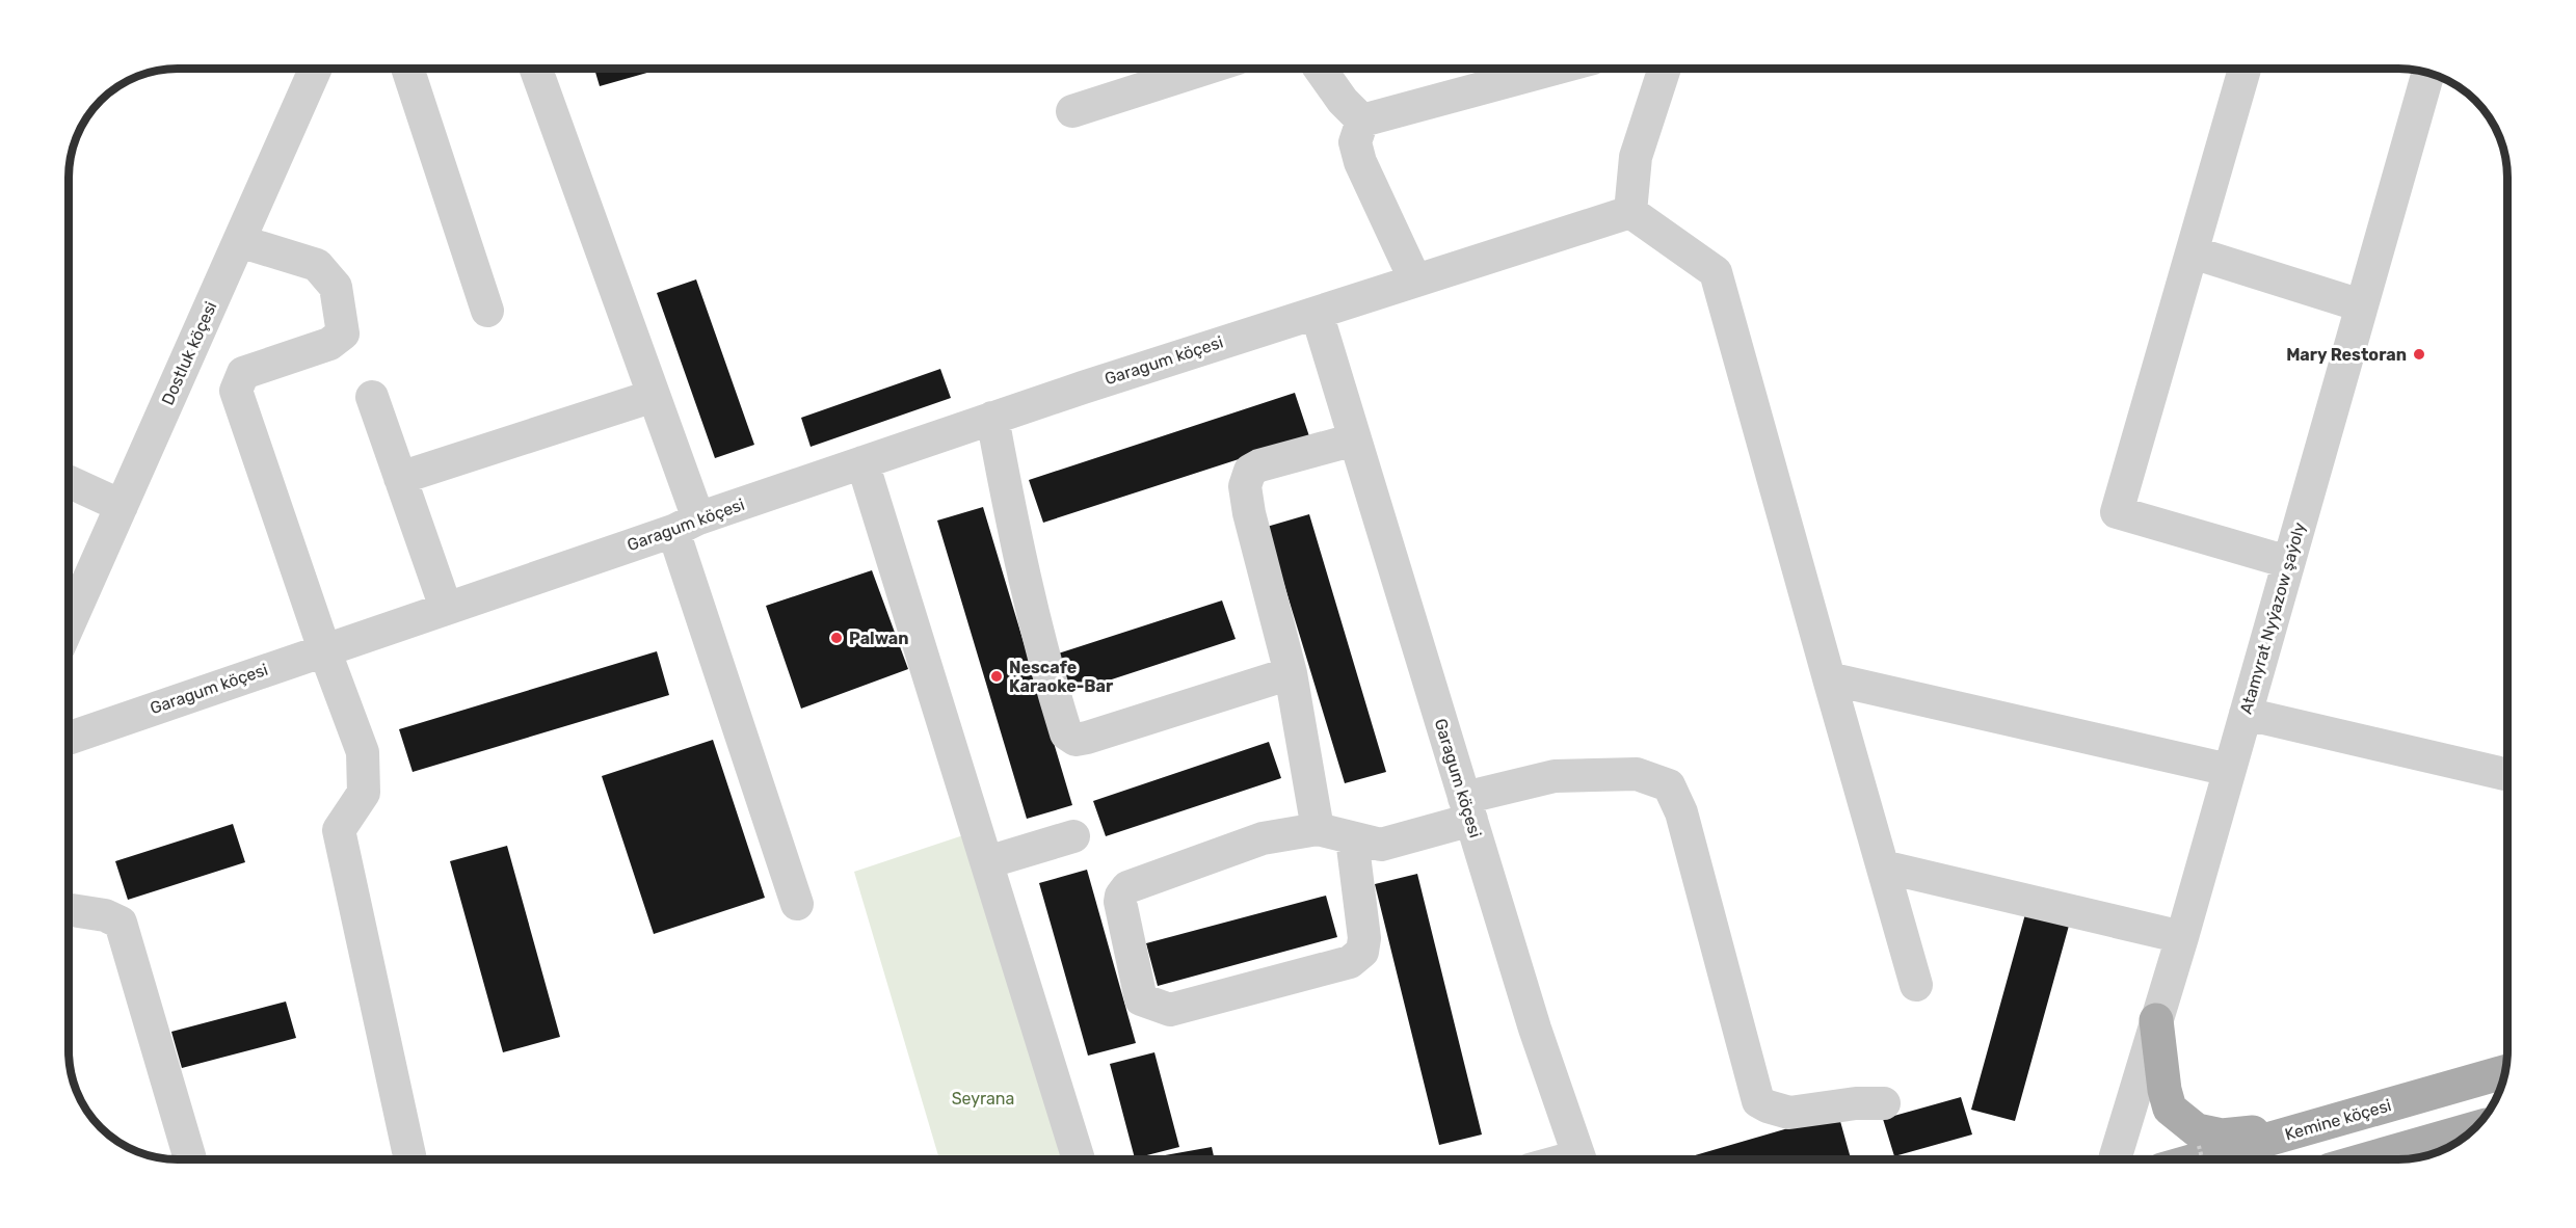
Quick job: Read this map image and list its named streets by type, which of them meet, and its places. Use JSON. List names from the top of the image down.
{
  "streets": {
    "main road": ["Kemine köçesi"],
    "street": ["Dostluk köçesi", "Garagum köçesi", "Atamyrat Nyýazow şaýoly"]
  },
  "parks": ["Seyrana"],
  "places": ["Mary Restoran", "Palwan", "Nescafe Karaoke-Bar"]
}
